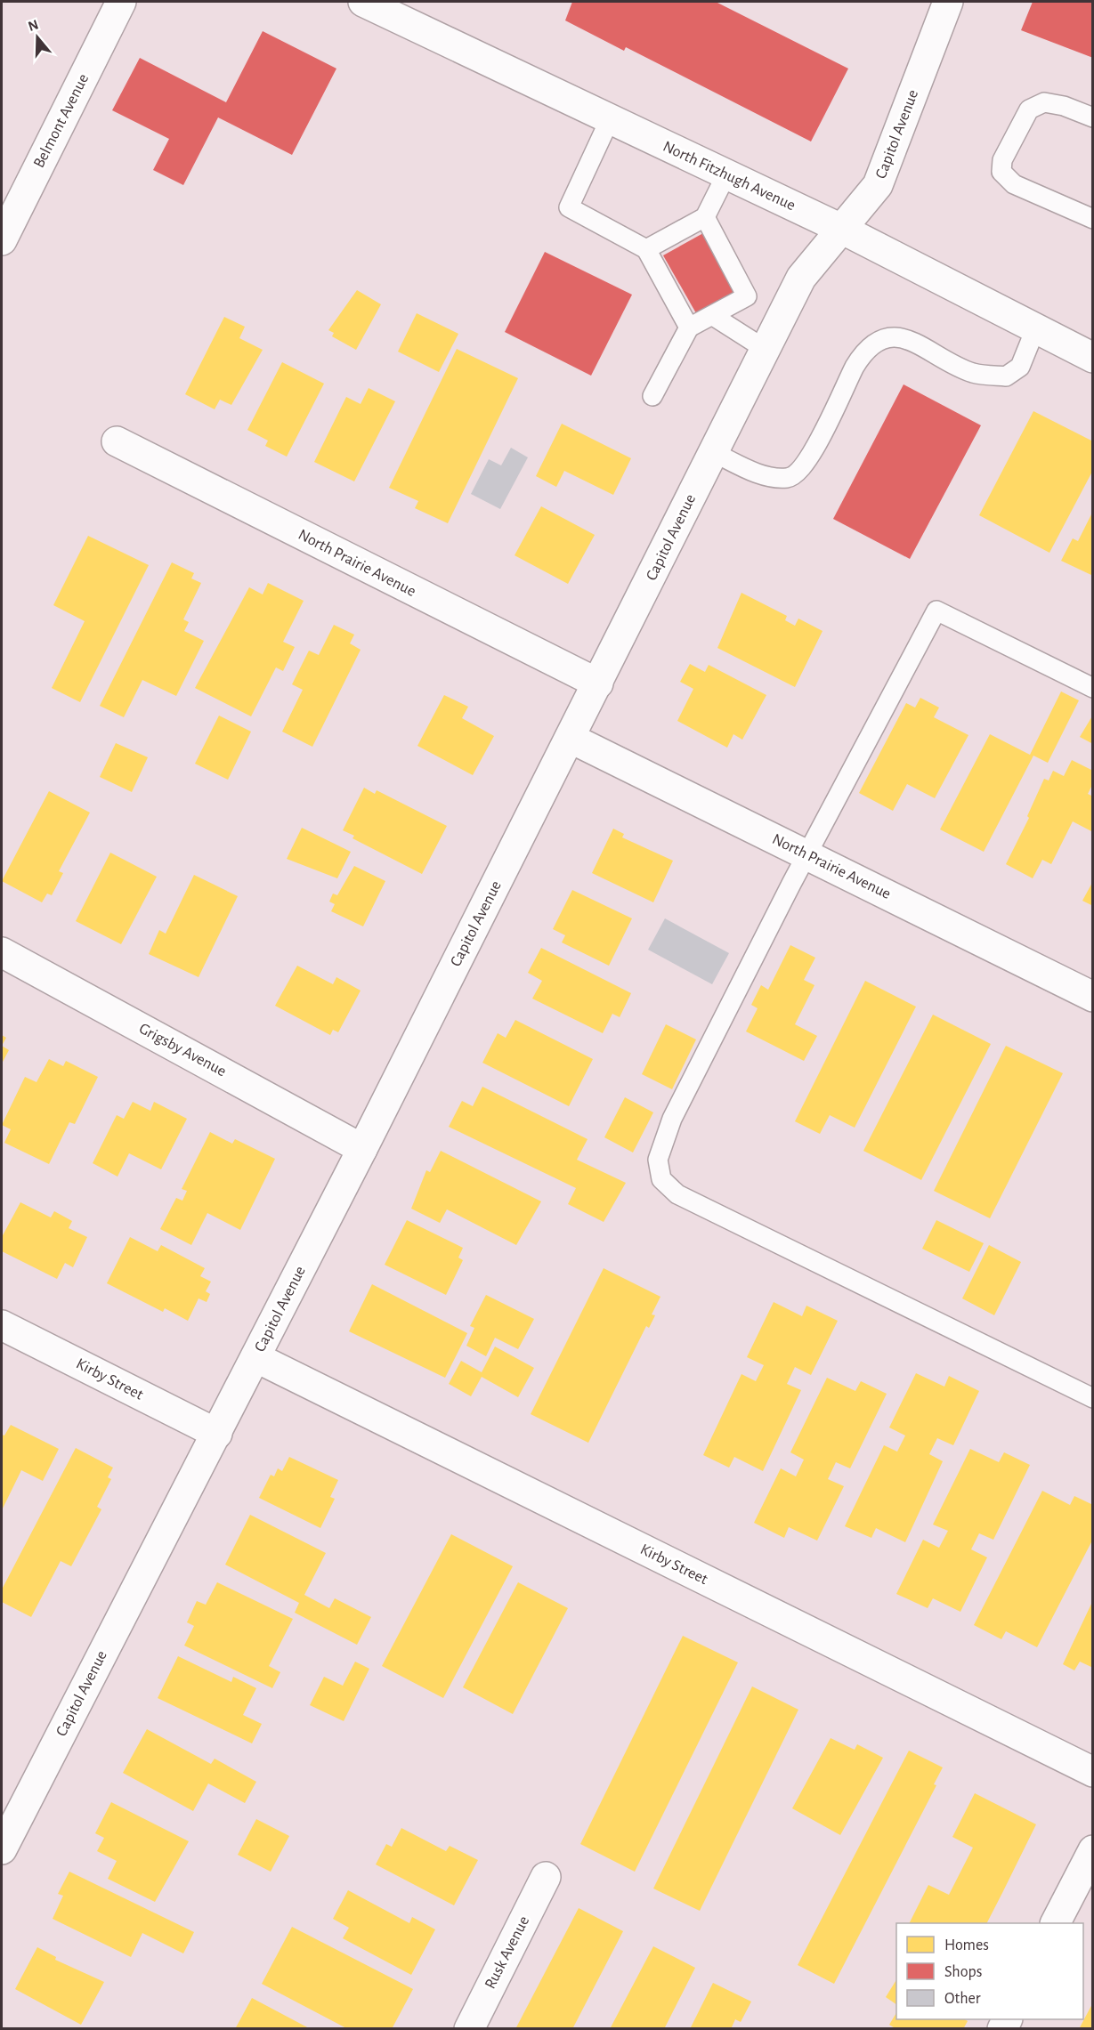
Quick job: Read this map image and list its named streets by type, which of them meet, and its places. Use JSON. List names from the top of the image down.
{
  "streets": {
    "street": [
      "Belmont Avenue",
      "Capitol Avenue",
      "North Fitzhugh Avenue",
      "North Prairie Avenue",
      "Grigsby Avenue",
      "Kirby Street",
      "Rusk Avenue"
    ]
  },
  "crossings": [
    ["Capitol Avenue", "North Fitzhugh Avenue"],
    ["Capitol Avenue", "North Prairie Avenue"],
    ["Capitol Avenue", "Grigsby Avenue"],
    ["Capitol Avenue", "Kirby Street"]
  ],
  "legend": ["Homes", "Shops", "Other"],
  "north": "top"
}
